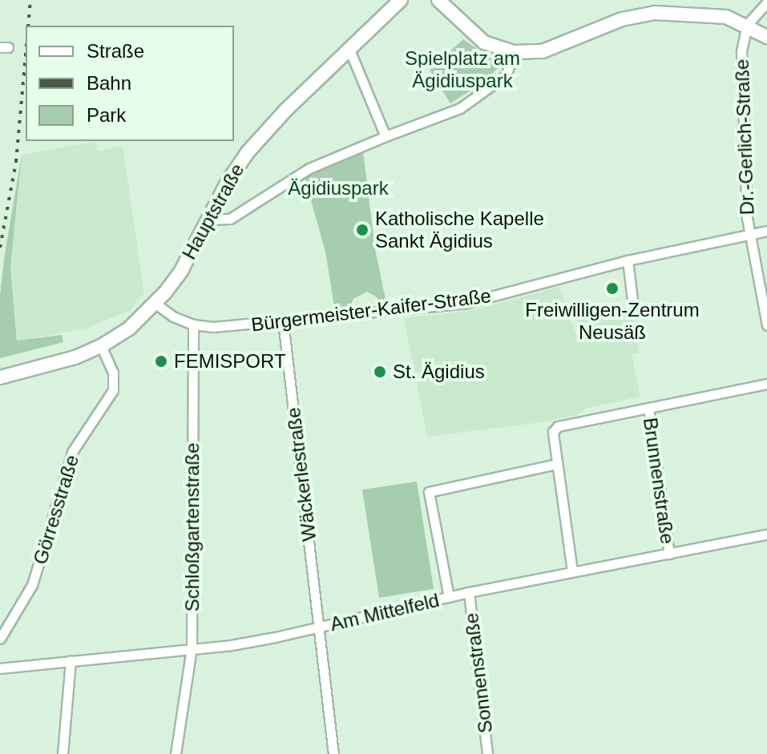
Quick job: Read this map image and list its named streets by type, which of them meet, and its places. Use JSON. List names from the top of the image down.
{
  "streets": {
    "street": [
      "Dr.-Gerlich-Straße",
      "Hauptstraße",
      "Bürgermeister-Kaifer-Straße",
      "Wäckerlestraße",
      "Brunnenstraße",
      "Görresstraße",
      "Schloßgartenstraße",
      "Am Mittelfeld",
      "Sonnenstraße"
    ]
  },
  "crossings": [
    ["Dr.-Gerlich-Straße", "Bürgermeister-Kaifer-Straße"],
    ["Hauptstraße", "Bürgermeister-Kaifer-Straße"],
    ["Hauptstraße", "Görresstraße"],
    ["Bürgermeister-Kaifer-Straße", "Wäckerlestraße"],
    ["Bürgermeister-Kaifer-Straße", "Schloßgartenstraße"],
    ["Wäckerlestraße", "Am Mittelfeld"],
    ["Brunnenstraße", "Am Mittelfeld"],
    ["Schloßgartenstraße", "Am Mittelfeld"],
    ["Am Mittelfeld", "Sonnenstraße"]
  ],
  "parks": ["Spielplatz am Ägidiuspark", "Ägidiuspark"],
  "places": [
    "Katholische Kapelle Sankt Ägidius",
    "Freiwilligen-Zentrum Neusäß",
    "FEMISPORT",
    "St. Ägidius"
  ],
  "legend": ["Straße", "Bahn", "Park"]
}
